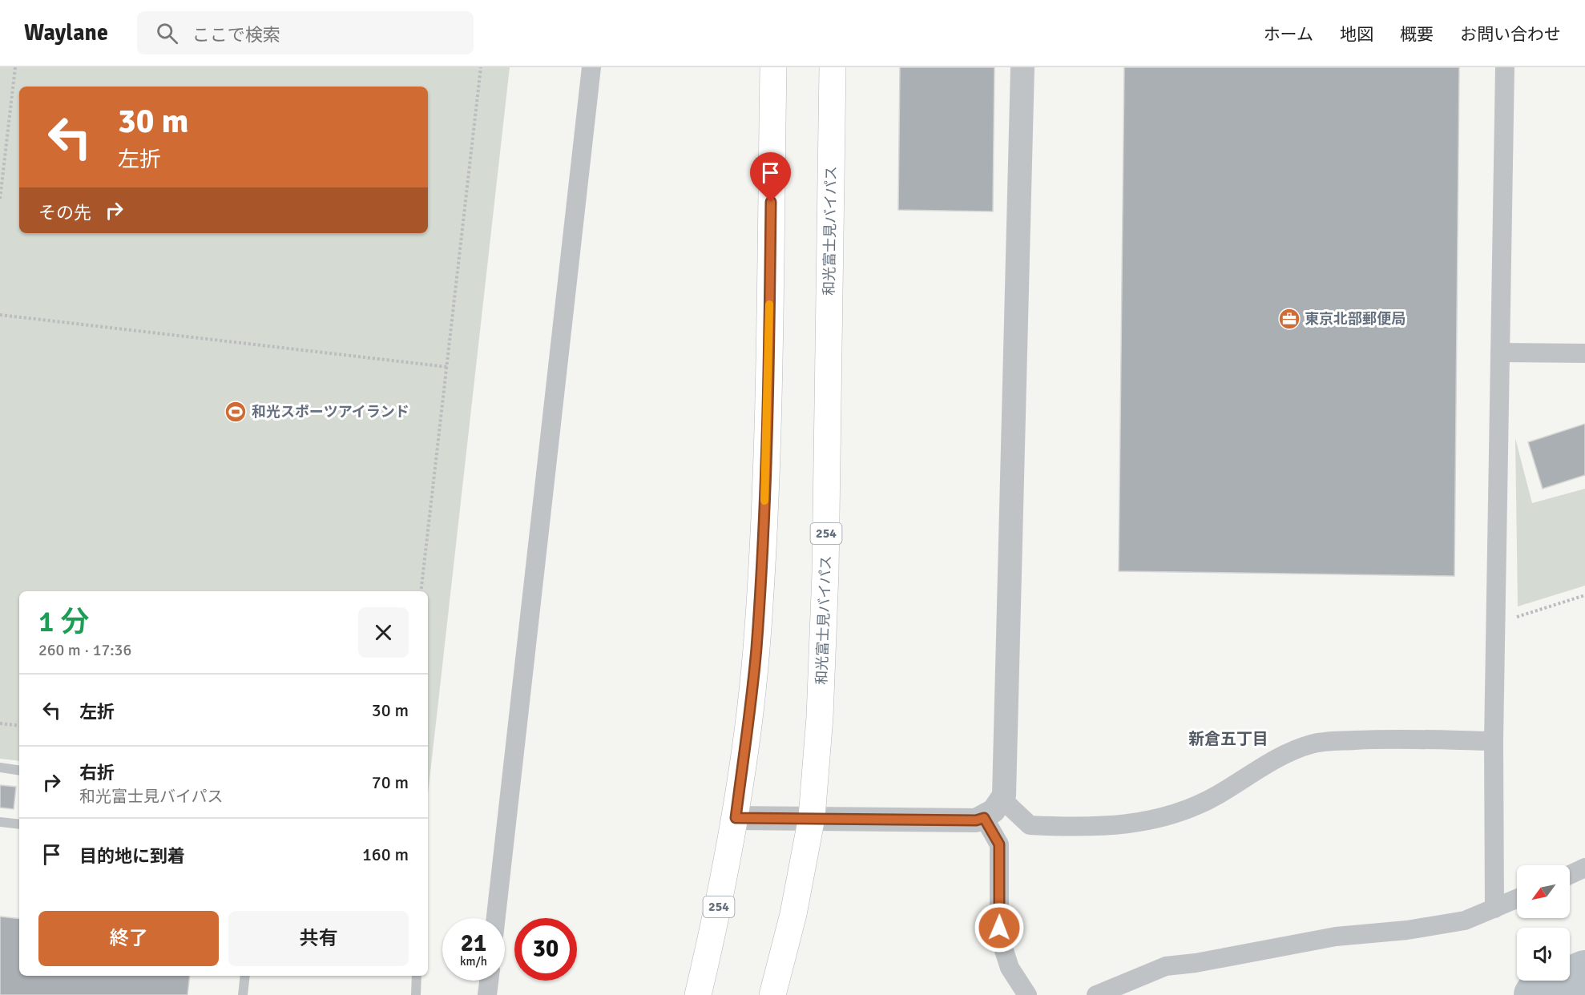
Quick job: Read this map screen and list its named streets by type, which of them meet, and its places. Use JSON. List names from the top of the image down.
{
  "streets": {
    "highway": ["和光富士見バイパス", "254"]
  },
  "districts": ["新倉五丁目"],
  "places": {
    "office": ["東京北部郵便局"],
    "sports": ["和光スポーツアイランド"]
  },
  "north": "bottom left",
  "page": {
    "header": "Waylane",
    "search": "ここで検索",
    "nav": [
      "ホーム",
      "地図",
      "概要",
      "お問い合わせ"
    ],
    "turn": ["30 m", "左折"],
    "then": "その先",
    "heading": ["1 分", "260 m · 17:36"],
    "list": [
      {
        "name": "左折",
        "value": "30 m"
      },
      {
        "name": "右折",
        "note": "和光富士見バイパス",
        "value": "70 m"
      },
      {
        "name": "目的地に到着",
        "value": "160 m"
      }
    ],
    "buttons": ["終了", "共有"],
    "speed": "21 km/h",
    "limit": "30"
  }
}
